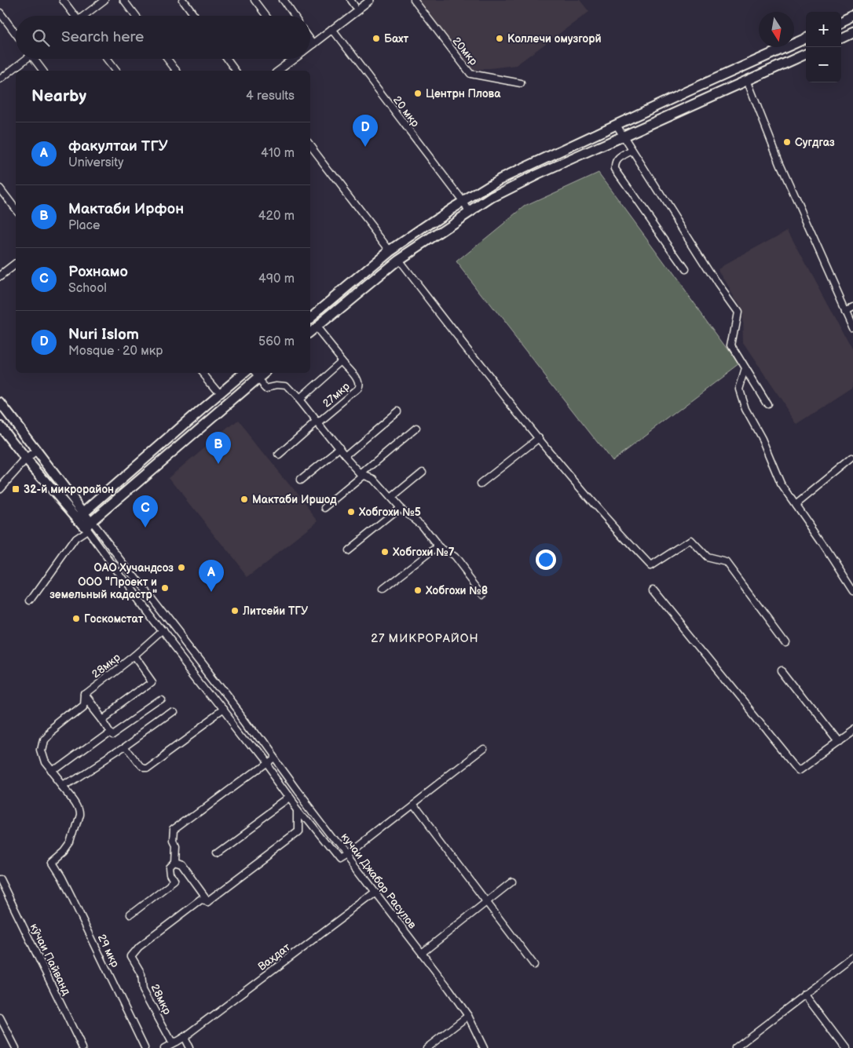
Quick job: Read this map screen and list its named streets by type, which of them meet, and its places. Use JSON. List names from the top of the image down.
{
  "streets": {
    "street": [
      "20мкр",
      "20 мкр",
      "27мкр",
      "28мкр",
      "кучаи Джабор Расулов",
      "29 мкр",
      "Ваҳдат",
      "кӯчаи Пайванд"
    ]
  },
  "crossings": [
    ["28мкр", "29 мкр"],
    ["кучаи Джабор Расулов", "Ваҳдат"]
  ],
  "districts": ["27 МИКРОРАЙОН"],
  "places": {
    "other": [
      "Бахт",
      "Коллечи омузгорй",
      "Центрн Плова",
      "Сугдгаз",
      "Мактаби Иршод",
      "Хобгохи №5",
      "Хобгохи №7",
      "ОАО Хучандсоз",
      "ООО \"Проект и земельный кадастр\"",
      "Хобгохи №8",
      "Литсейи ТГУ",
      "Госкомстат"
    ],
    "transit": ["32-й микрорайон"]
  },
  "north": "bottom",
  "page": {
    "map_buttons": ["+", "−"],
    "search": "Search here",
    "heading": ["Nearby", "4 results"],
    "pins": [
      "D",
      "B",
      "C",
      "A"
    ],
    "list": [
      {
        "mark": "A",
        "name": "факултаи ТГУ",
        "note": "University",
        "value": "410 m"
      },
      {
        "mark": "B",
        "name": "Мактаби Ирфон",
        "note": "Place",
        "value": "420 m"
      },
      {
        "mark": "C",
        "name": "Рохнамо",
        "note": "School",
        "value": "490 m"
      },
      {
        "mark": "D",
        "name": "Nuri Islom",
        "note": "Mosque · 20 мкр",
        "value": "560 m"
      }
    ]
  }
}
